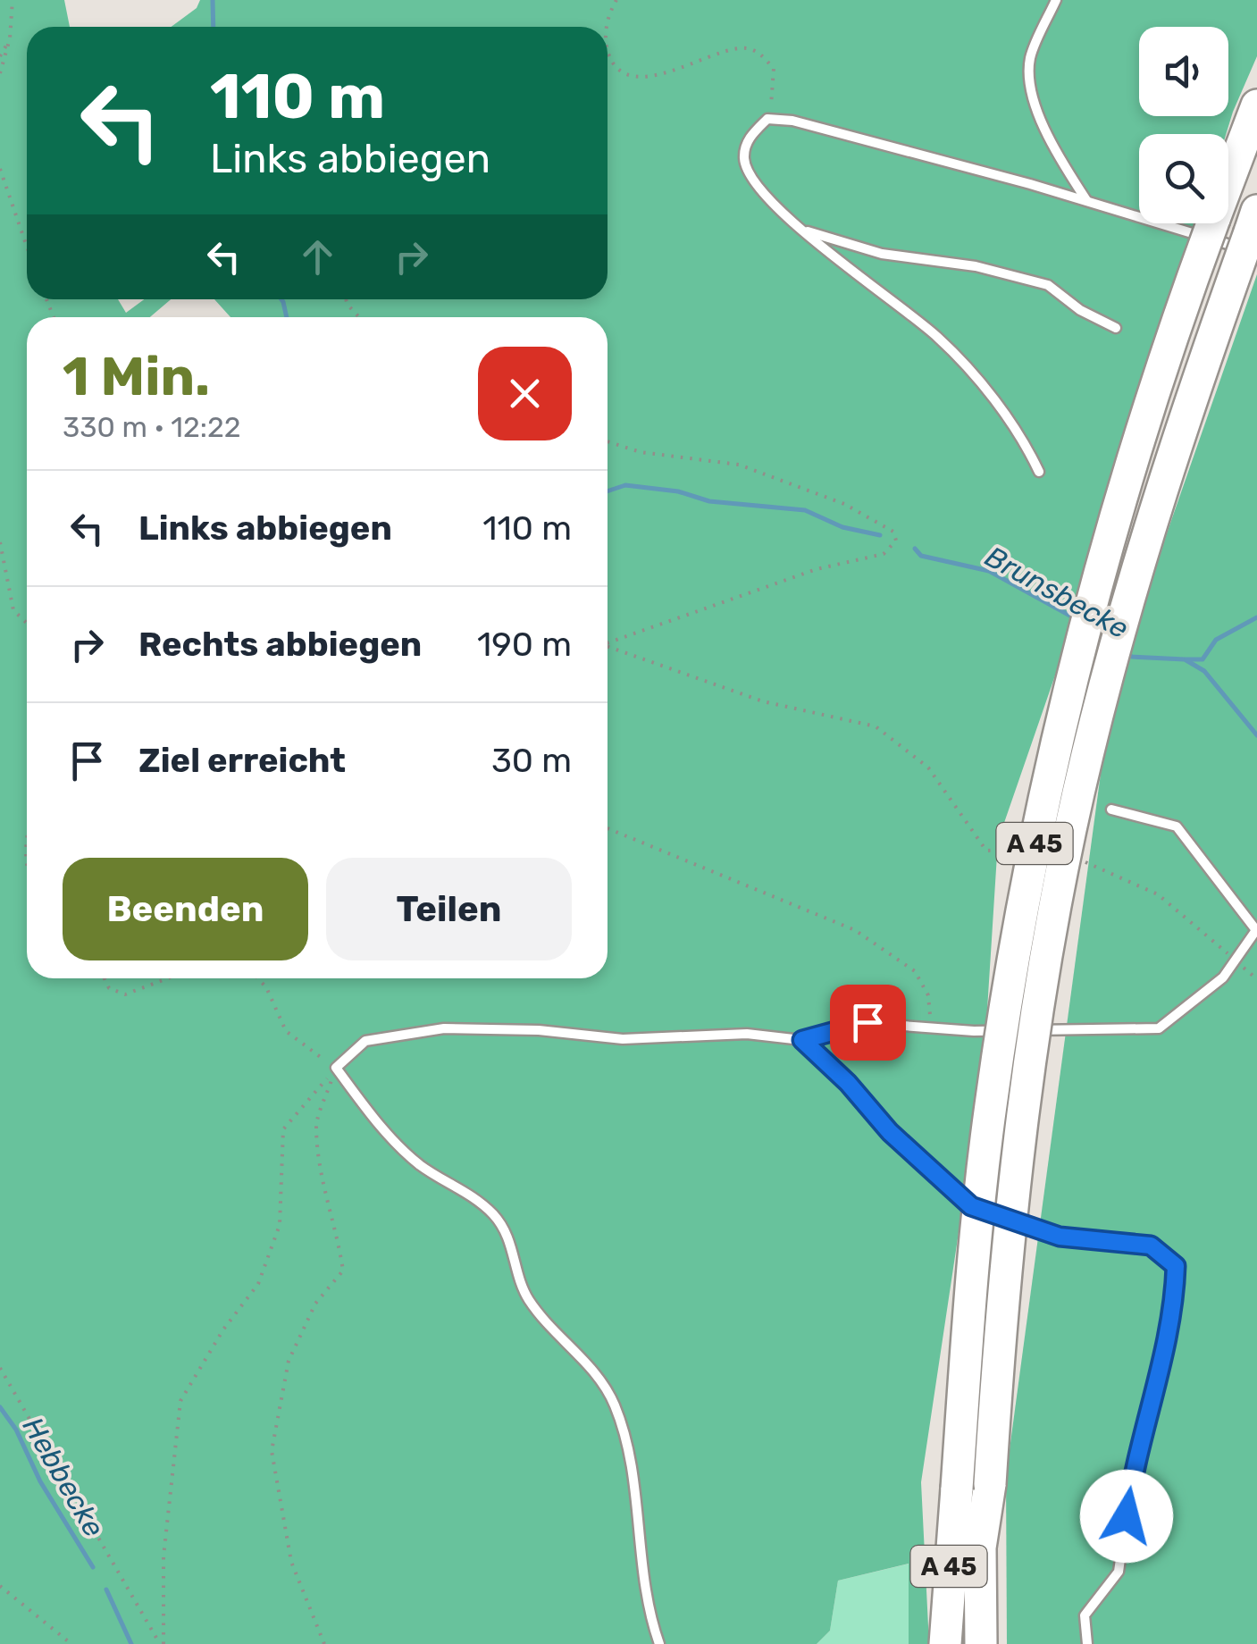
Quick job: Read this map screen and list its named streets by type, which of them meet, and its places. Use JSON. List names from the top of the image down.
{
  "streets": {
    "highway": ["A 45"]
  },
  "water": ["Brunsbecke", "Hebbecke"],
  "page": {
    "turn": ["110 m", "Links abbiegen"],
    "heading": ["1 Min.", "330 m · 12:22"],
    "list": [
      {
        "name": "Links abbiegen",
        "value": "110 m"
      },
      {
        "name": "Rechts abbiegen",
        "value": "190 m"
      },
      {
        "name": "Ziel erreicht",
        "value": "30 m"
      }
    ],
    "buttons": ["Beenden", "Teilen"]
  }
}
